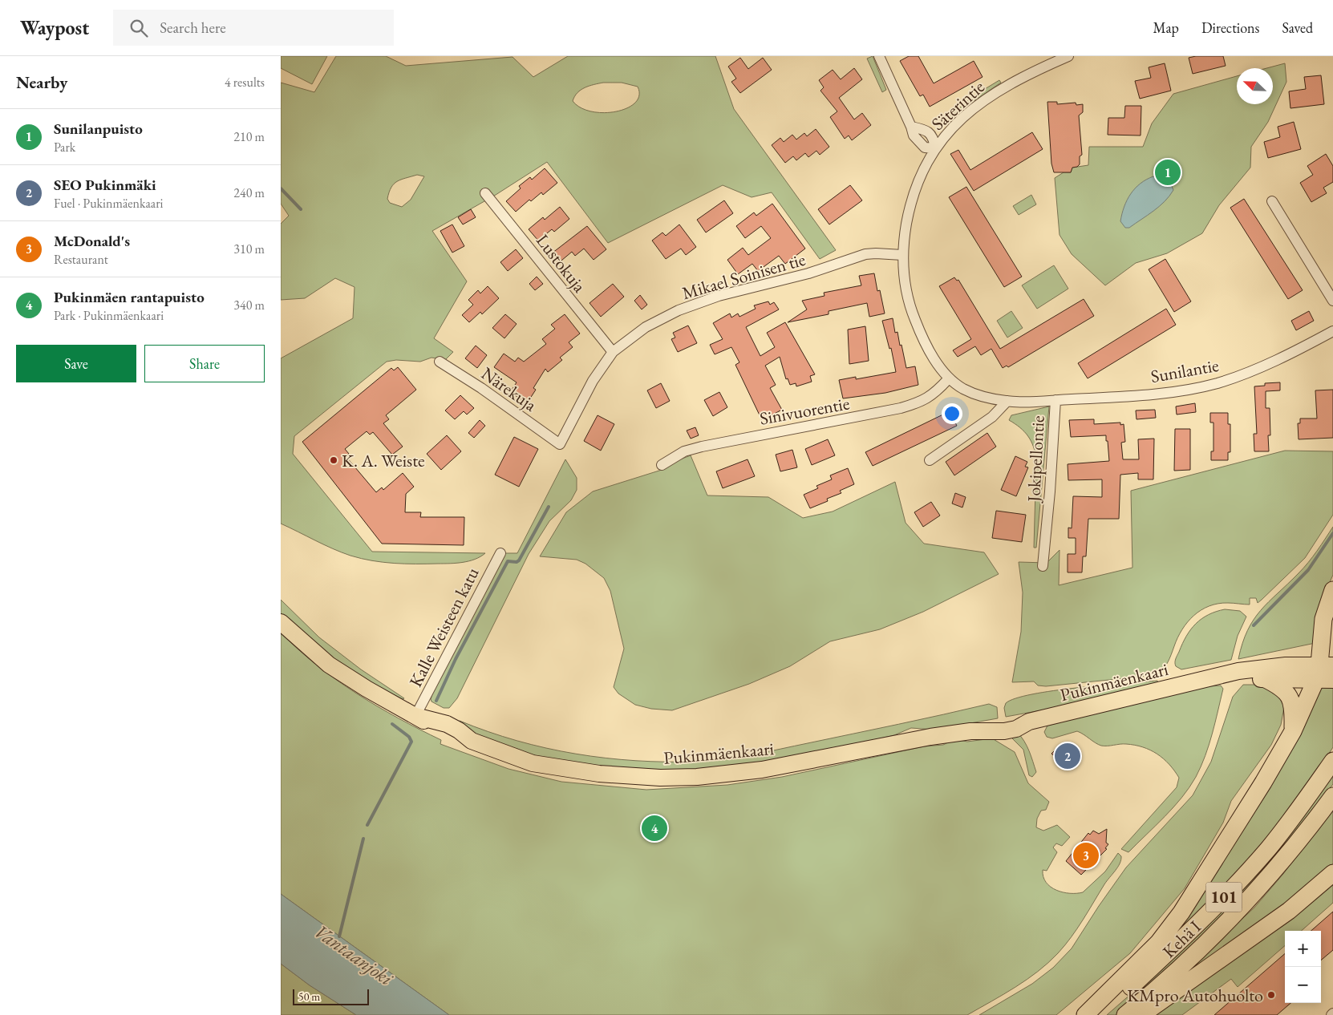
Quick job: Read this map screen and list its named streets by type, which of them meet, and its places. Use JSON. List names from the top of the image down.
{
  "streets": {
    "highway": ["101", "Kehä I"],
    "main road": ["Pukinmäenkaari"],
    "street": [
      "Säterintie",
      "Lustokuja",
      "Mikael Soinisen tie",
      "Sunilantie",
      "Närekuja",
      "Sinivuorentie",
      "Jokipellontie",
      "Kalle Weisteen katu"
    ]
  },
  "crossings": [
    ["Säterintie", "Jokipellontie"],
    ["Lustokuja", "Mikael Soinisen tie"],
    ["Mikael Soinisen tie", "Närekuja"],
    ["Mikael Soinisen tie", "Jokipellontie"],
    ["Sunilantie", "Jokipellontie"],
    ["Sinivuorentie", "Jokipellontie"],
    ["Kalle Weisteen katu", "Pukinmäenkaari"]
  ],
  "water": ["Vantaanjoki"],
  "places": ["K. A. Weiste", "KMpro Autohuolto"],
  "scale_bar": "50 m",
  "north": "top left",
  "page": {
    "header": "Waypost",
    "search": "Search here",
    "nav": ["Map", "Directions", "Saved"],
    "heading": ["Nearby", "4 results"],
    "list": [
      {
        "mark": "1",
        "name": "Sunilanpuisto",
        "note": "Park",
        "value": "210 m"
      },
      {
        "mark": "2",
        "name": "SEO Pukinmäki",
        "note": "Fuel · Pukinmäenkaari",
        "value": "240 m"
      },
      {
        "mark": "3",
        "name": "McDonald's",
        "note": "Restaurant",
        "value": "310 m"
      },
      {
        "mark": "4",
        "name": "Pukinmäen rantapuisto",
        "note": "Park · Pukinmäenkaari",
        "value": "340 m"
      }
    ],
    "pins": [
      "1",
      "2",
      "4",
      "3"
    ],
    "buttons": ["Save", "Share"],
    "map_buttons": ["+", "−"],
    "scale": "50 m"
  }
}
